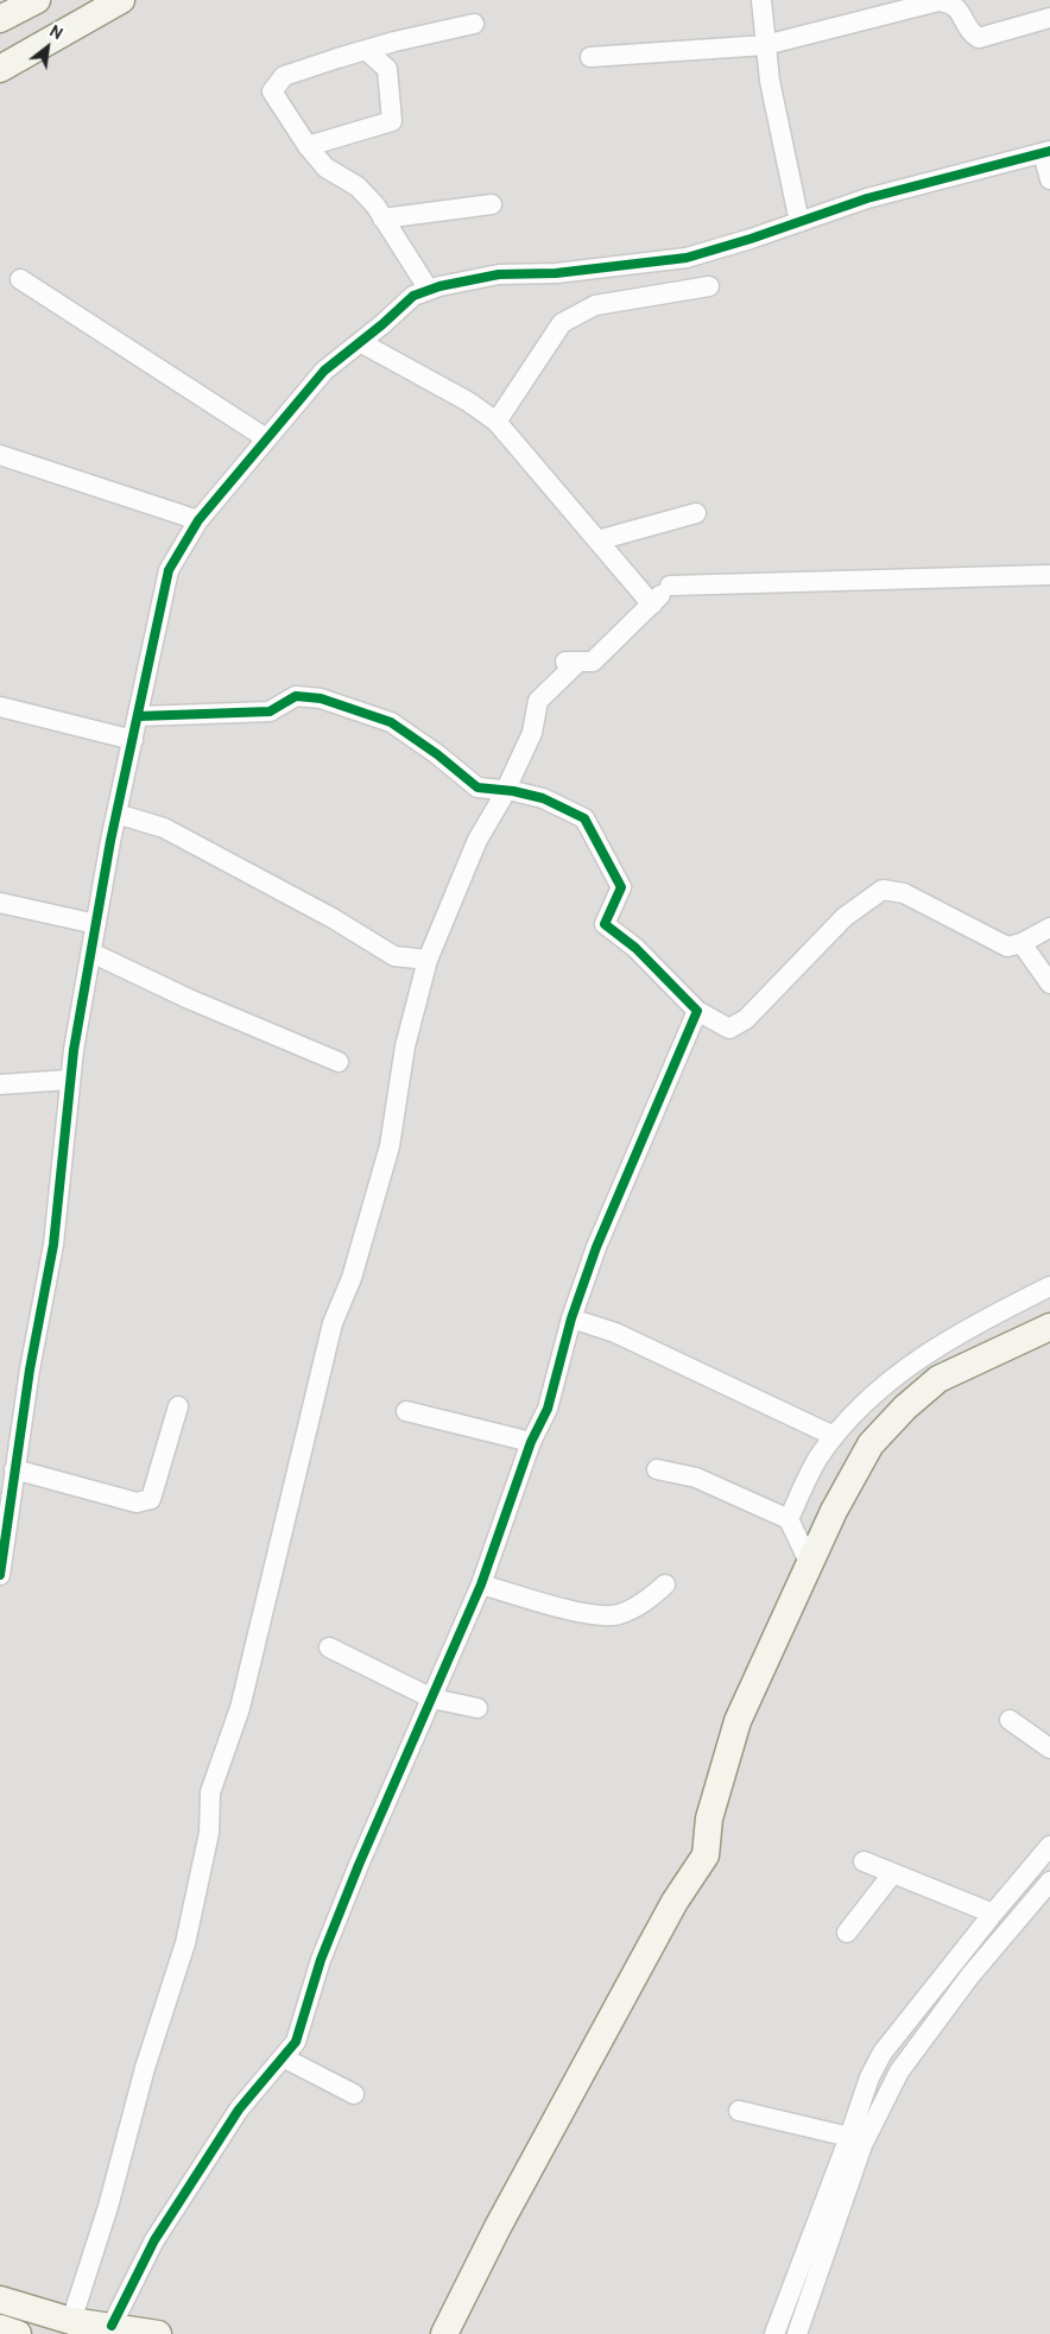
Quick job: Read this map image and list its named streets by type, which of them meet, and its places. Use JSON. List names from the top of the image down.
{
  "north": "top right"
}
